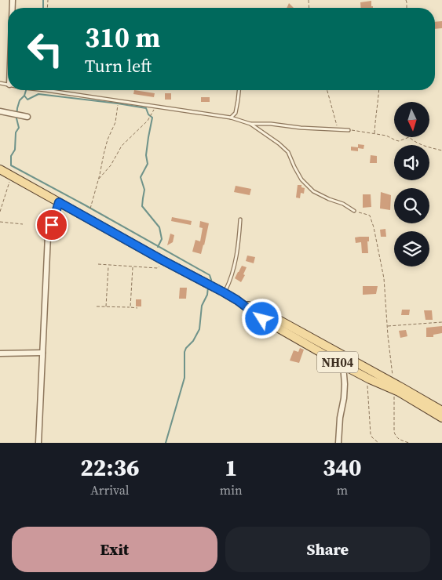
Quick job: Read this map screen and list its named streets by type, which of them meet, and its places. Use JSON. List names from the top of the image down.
{
  "streets": {
    "main road": ["NH04"]
  },
  "north": "bottom",
  "page": {
    "turn": ["310 m", "Turn left"],
    "eta": [
      "22:36",
      "Arrival",
      "1",
      "min",
      "340",
      "m"
    ],
    "buttons": ["Exit", "Share"]
  }
}
